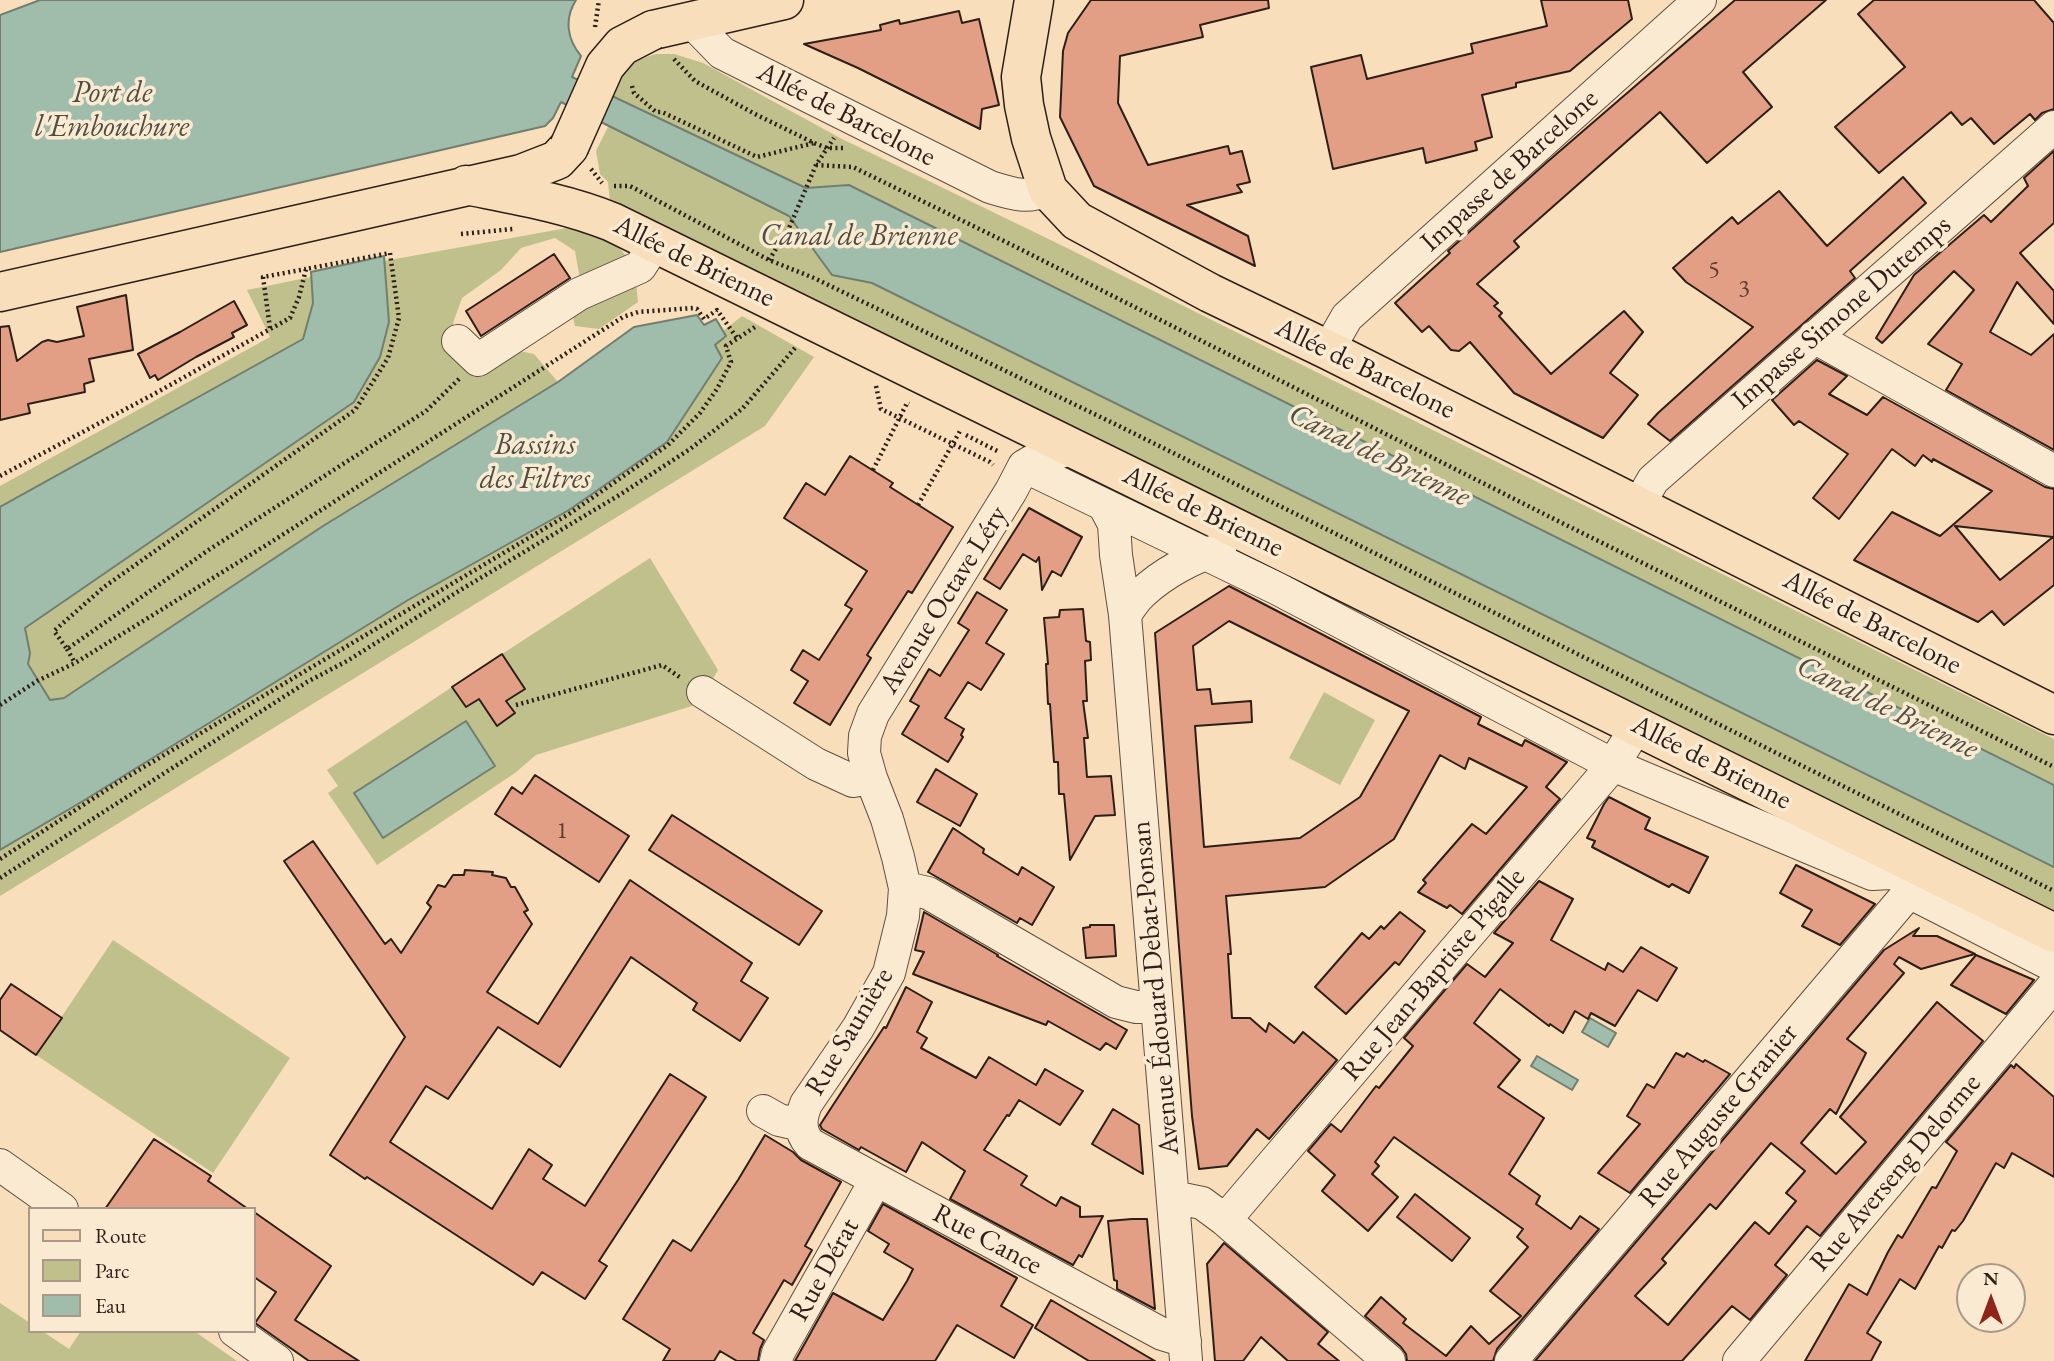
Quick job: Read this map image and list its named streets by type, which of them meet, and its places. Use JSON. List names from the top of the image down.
{
  "streets": {
    "main road": ["Allée de Barcelone", "Allée de Brienne"],
    "street": [
      "Impasse de Barcelone",
      "Impasse Simone Dutemps",
      "Avenue Octave Léry",
      "Rue Jean-Baptiste Pigalle",
      "Avenue Édouard Debat-Ponsan",
      "Rue Saunière",
      "Rue Auguste Granier",
      "Rue Averseng Delorme",
      "Rue Cance",
      "Rue Dérat"
    ]
  },
  "crossings": [
    ["Allée de Barcelone", "Impasse de Barcelone"],
    ["Allée de Barcelone", "Impasse Simone Dutemps"],
    ["Allée de Brienne", "Avenue Octave Léry"],
    ["Allée de Brienne", "Rue Jean-Baptiste Pigalle"],
    ["Allée de Brienne", "Avenue Édouard Debat-Ponsan"],
    ["Allée de Brienne", "Rue Auguste Granier"],
    ["Avenue Octave Léry", "Rue Saunière"],
    ["Avenue Édouard Debat-Ponsan", "Rue Cance"],
    ["Rue Saunière", "Rue Cance"],
    ["Rue Cance", "Rue Dérat"]
  ],
  "water": ["Port de l'Embouchure", "Canal de Brienne", "Bassins des Filtres"],
  "house_numbers": ["5", "3", "1"],
  "legend": ["Route", "Parc", "Eau"],
  "north": "top"
}
